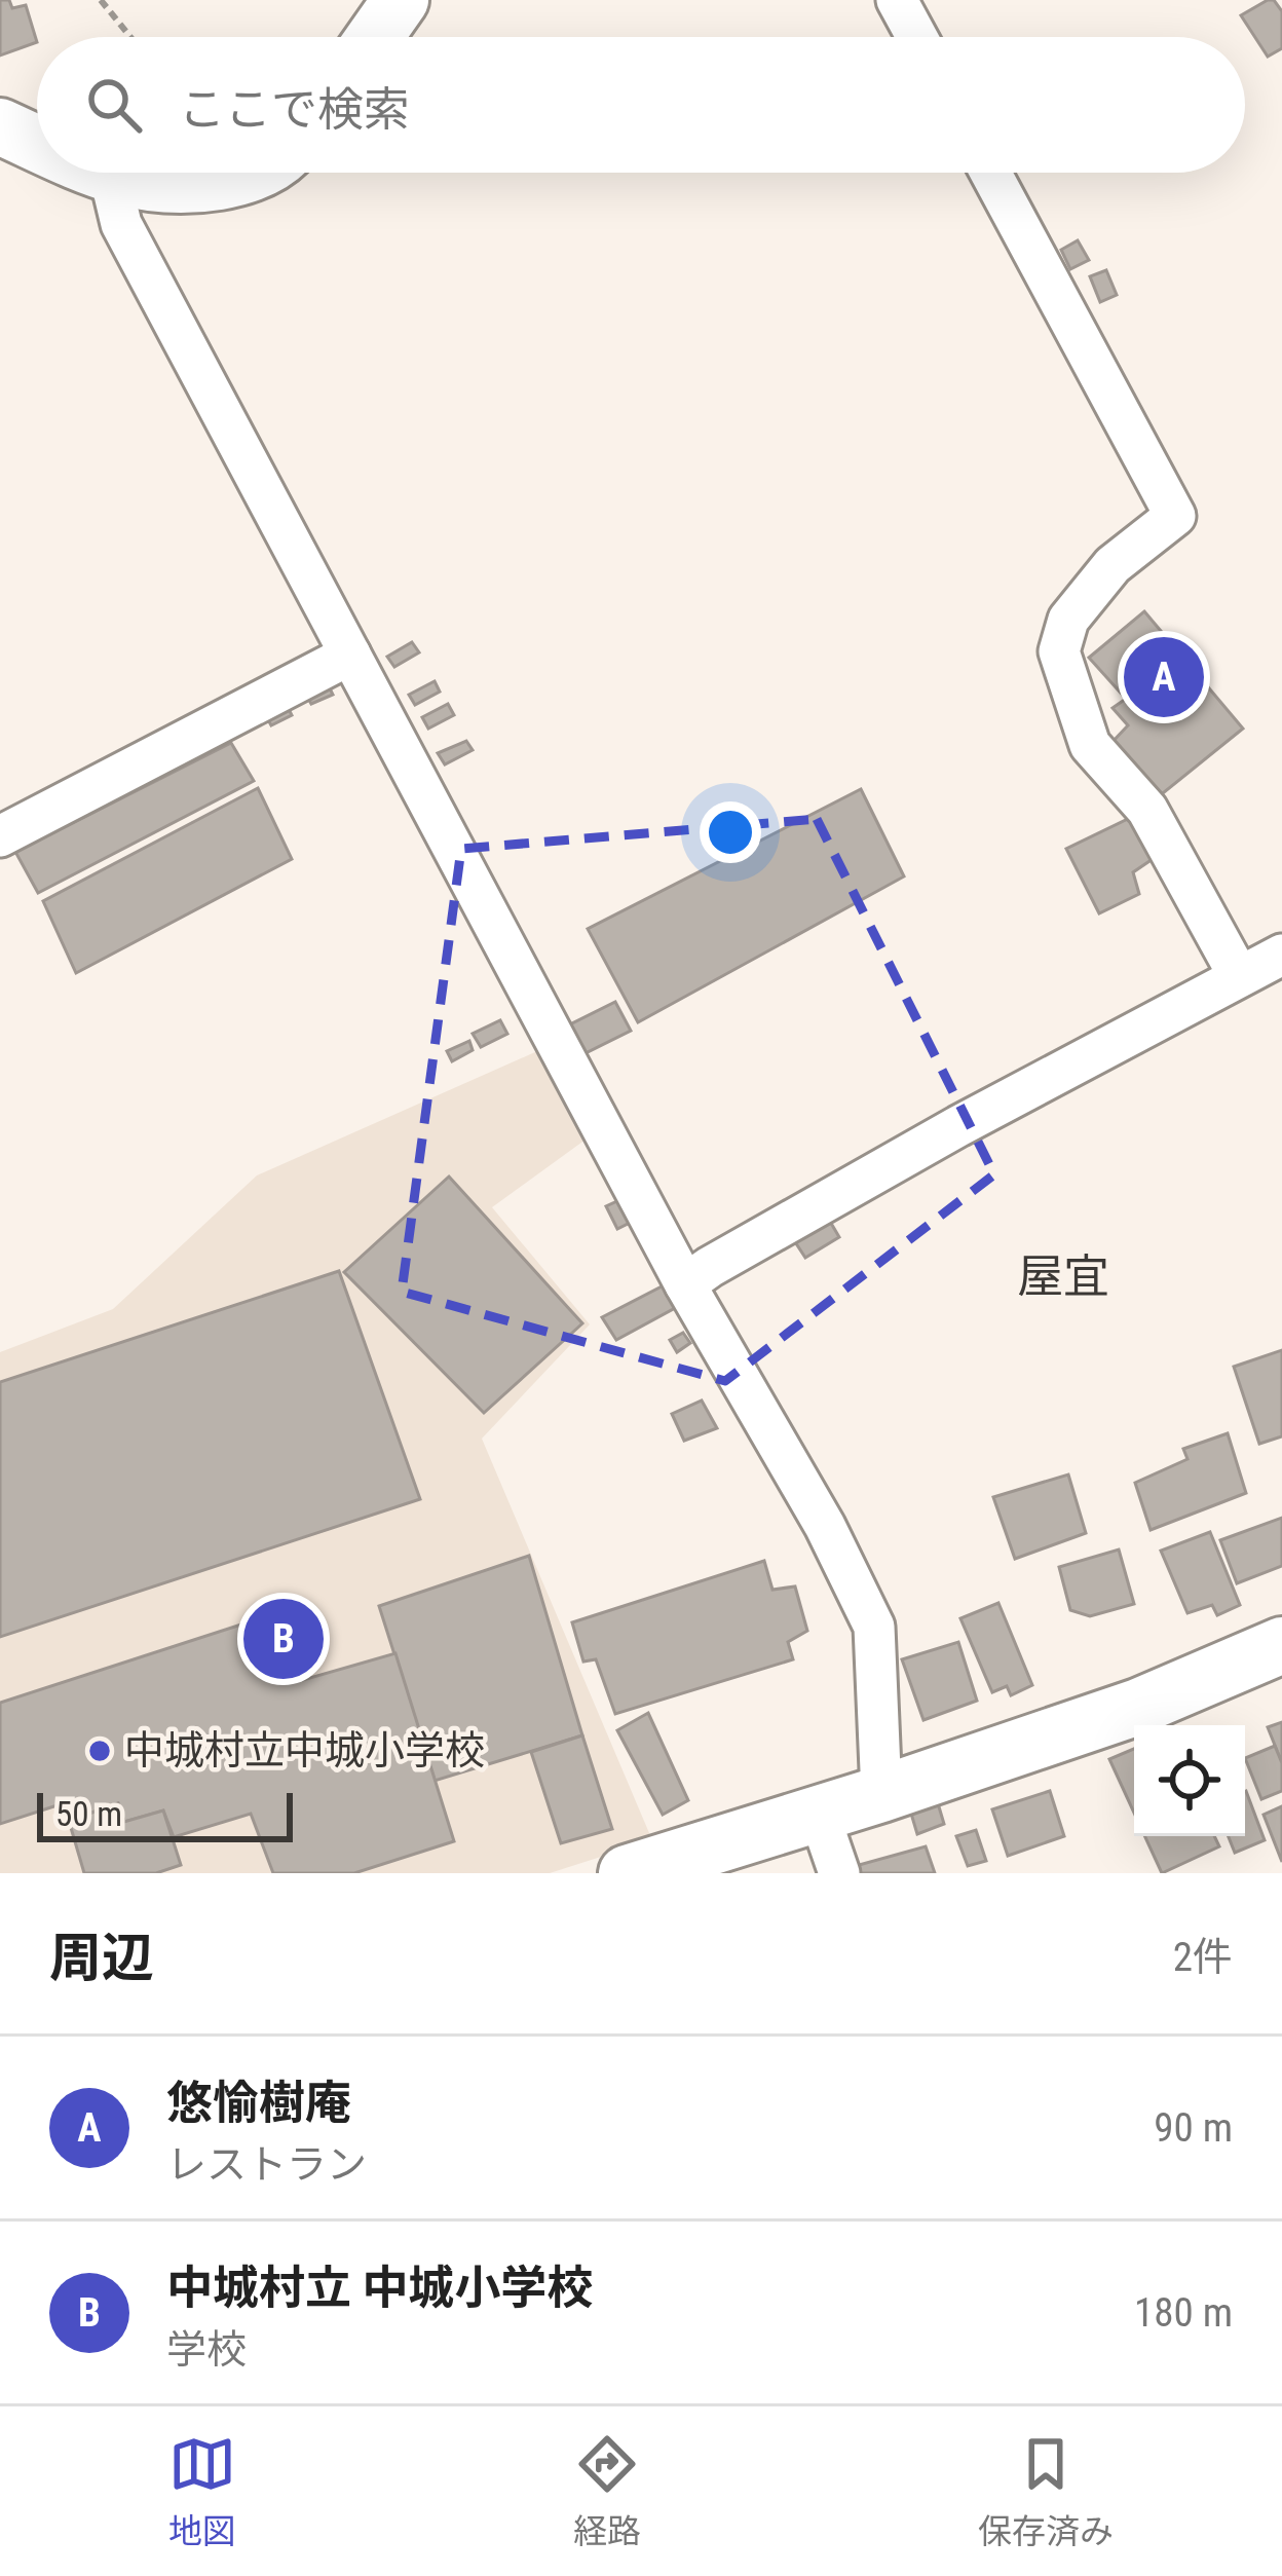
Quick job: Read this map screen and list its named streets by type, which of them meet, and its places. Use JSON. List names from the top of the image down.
{
  "districts": ["屋宜"],
  "places": ["中城村立中城小学校"],
  "scale_bar": "50 m",
  "page": {
    "search": "ここで検索",
    "pins": ["A", "B"],
    "scale": "50 m",
    "heading": ["周辺", "2件"],
    "list": [
      {
        "mark": "A",
        "name": "悠愉樹庵",
        "note": "レストラン",
        "value": "90 m"
      },
      {
        "mark": "B",
        "name": "中城村立 中城小学校",
        "note": "学校",
        "value": "180 m"
      }
    ],
    "nav": ["地図", "経路", "保存済み"]
  }
}
